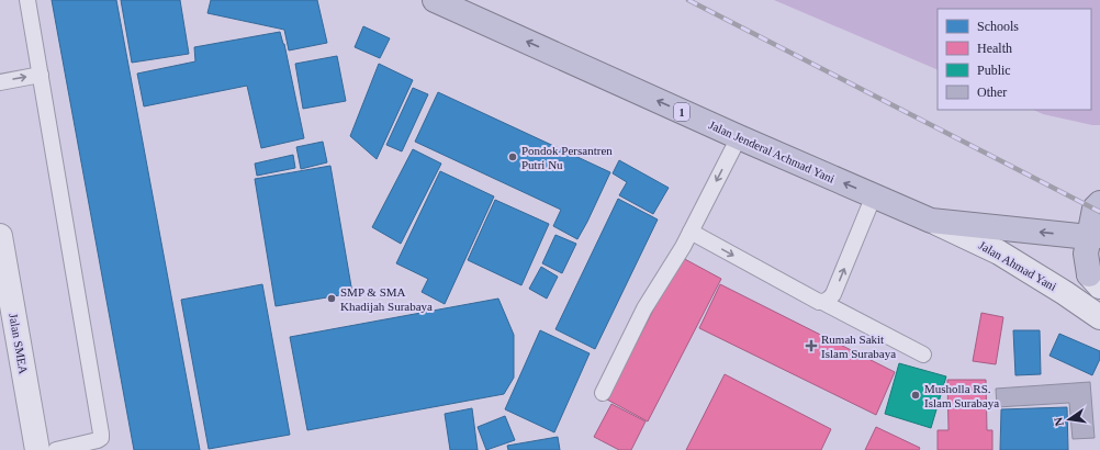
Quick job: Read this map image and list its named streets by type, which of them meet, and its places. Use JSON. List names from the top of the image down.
{
  "streets": {
    "highway": ["1", "Jalan Jenderal Achmad Yani"],
    "street": ["Jalan Ahmad Yani", "Jalan SMEA"]
  },
  "crossings": [
    ["Jalan Jenderal Achmad Yani", "Jalan Ahmad Yani"]
  ],
  "one_way": ["Jalan Jenderal Achmad Yani"],
  "places": {
    "other": ["Pondok Persantren Putri Nu", "SMP & SMA Khadijah Surabaya", "Musholla RS. Islam Surabaya"],
    "health": ["Rumah Sakit Islam Surabaya"]
  },
  "legend": [
    "Schools",
    "Health",
    "Public",
    "Other"
  ],
  "north": "left"
}
